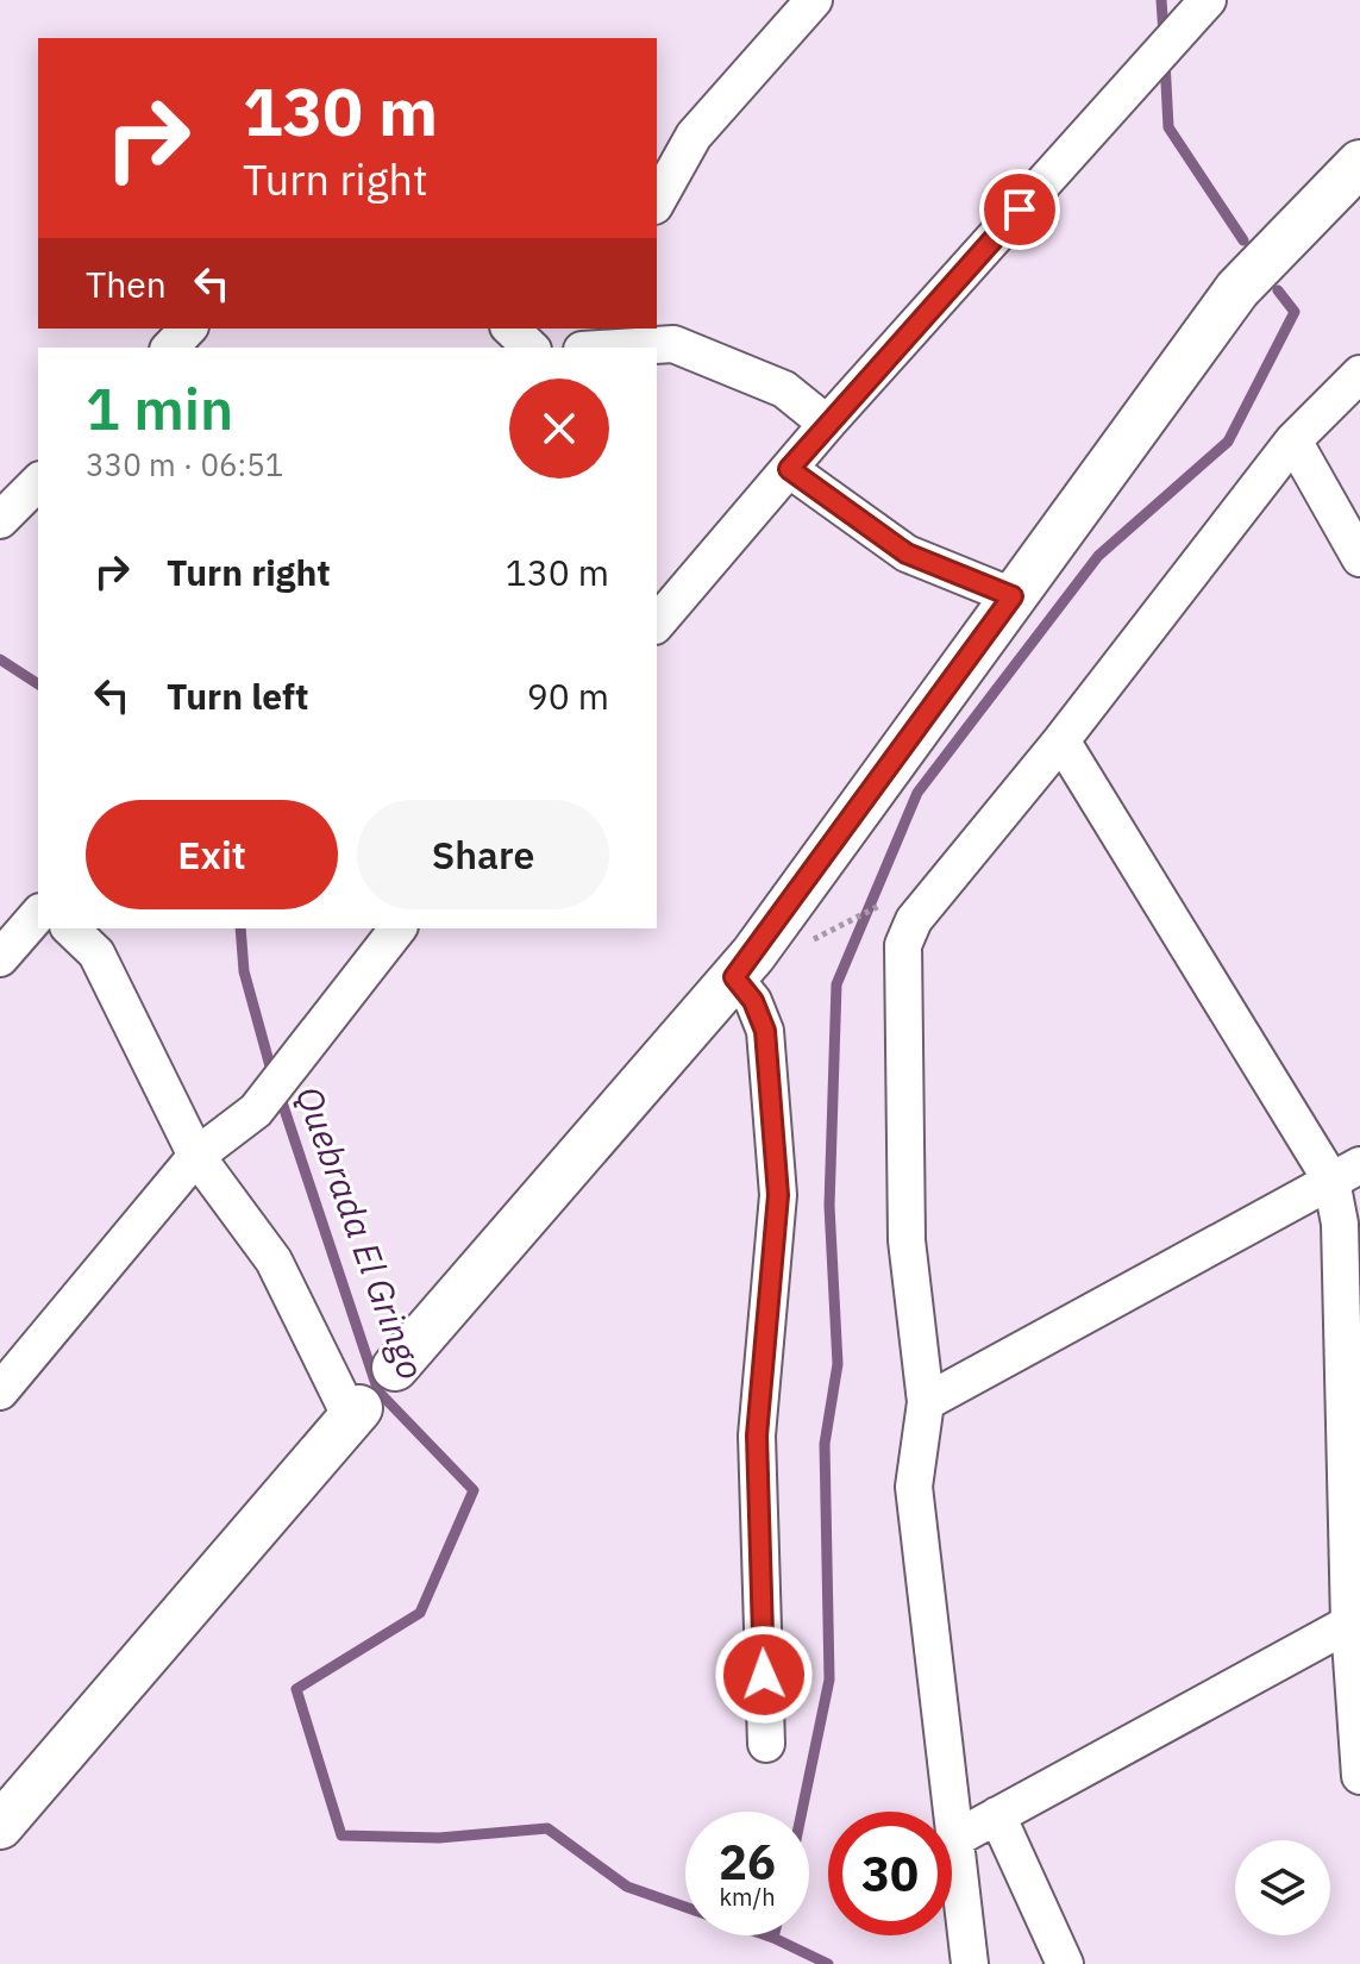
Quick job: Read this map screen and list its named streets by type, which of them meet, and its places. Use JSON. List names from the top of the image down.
{
  "water": ["Quebrada El Gringo"],
  "page": {
    "turn": ["130 m", "Turn right"],
    "then": "Then",
    "heading": ["1 min", "330 m · 06:51"],
    "list": [
      {
        "name": "Turn right",
        "value": "130 m"
      },
      {
        "name": "Turn left",
        "value": "90 m"
      }
    ],
    "buttons": ["Exit", "Share"],
    "speed": "26 km/h",
    "limit": "30"
  }
}
